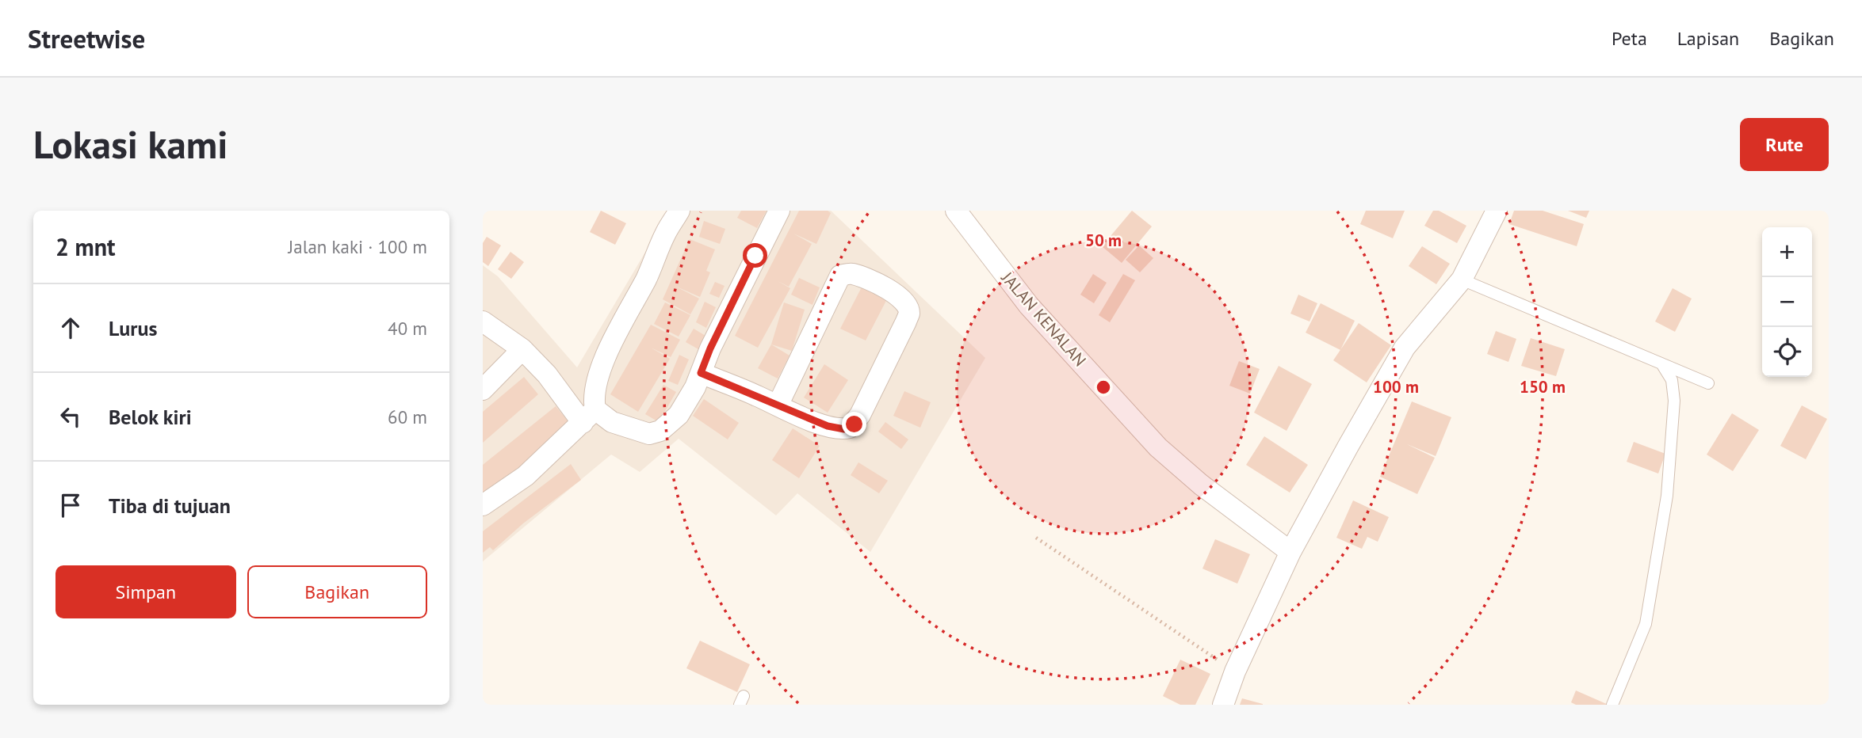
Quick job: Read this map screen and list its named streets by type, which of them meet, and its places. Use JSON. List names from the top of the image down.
{
  "streets": {
    "street": ["JALAN KENALAN"]
  },
  "page": {
    "header": "Streetwise",
    "nav": ["Peta", "Lapisan", "Bagikan"],
    "buttons": [
      "Rute",
      ["Simpan", "Bagikan"]
    ],
    "title": "Lokasi kami",
    "heading": ["2 mnt", "Jalan kaki · 100 m"],
    "map_buttons": ["+", "−"],
    "list": [
      ["Lurus", "40 m"],
      ["Belok kiri", "60 m"],
      "Tiba di tujuan"
    ]
  },
  "rings": ["50 m", "100 m", "150 m"]
}
